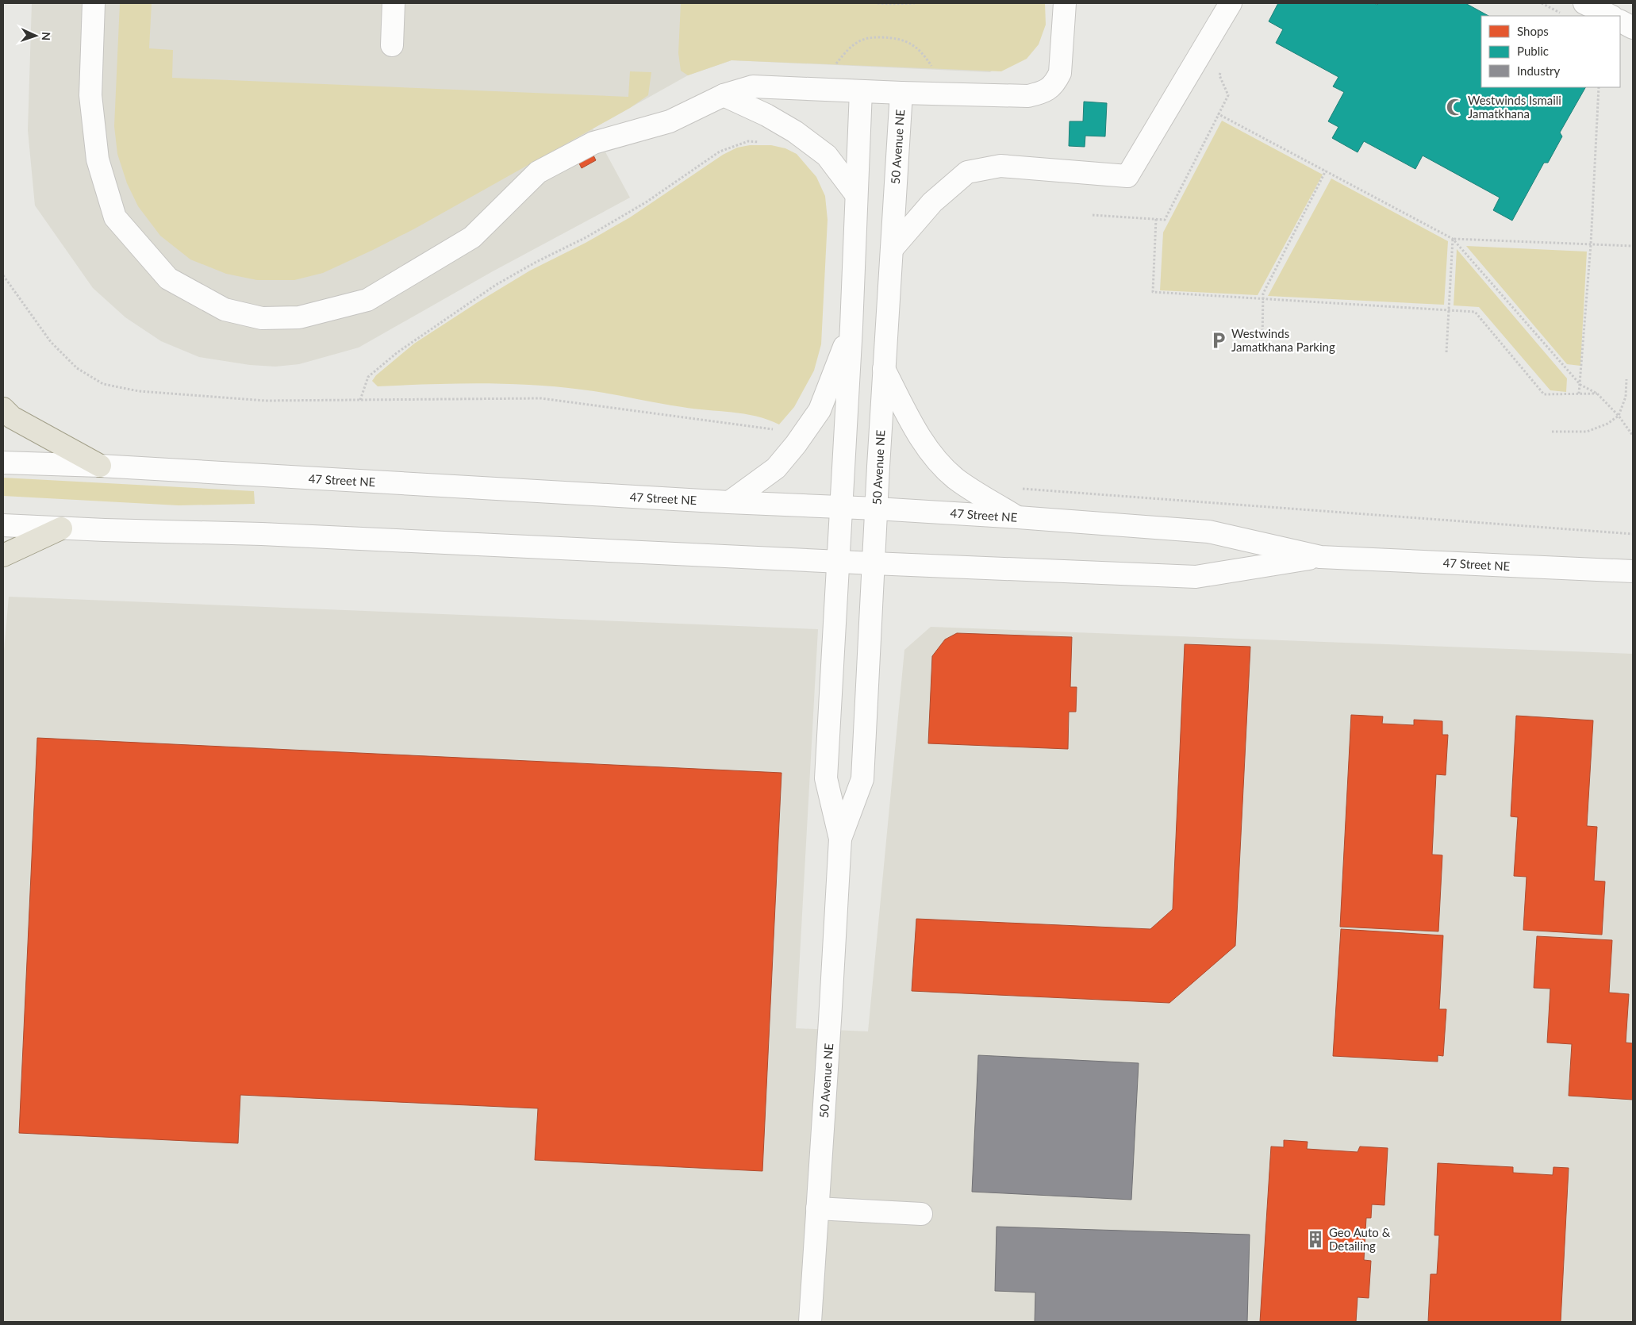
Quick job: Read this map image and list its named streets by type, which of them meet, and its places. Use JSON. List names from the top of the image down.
{
  "streets": {
    "street": ["50 Avenue NE", "47 Street NE"]
  },
  "crossings": [
    ["50 Avenue NE", "47 Street NE"]
  ],
  "places": {
    "mosque": ["Westwinds Ismaili Jamatkhana"],
    "parking": ["Westwinds Jamatkhana Parking"],
    "building": ["Geo Auto & Detailing"]
  },
  "legend": ["Shops", "Public", "Industry"],
  "north": "right"
}
